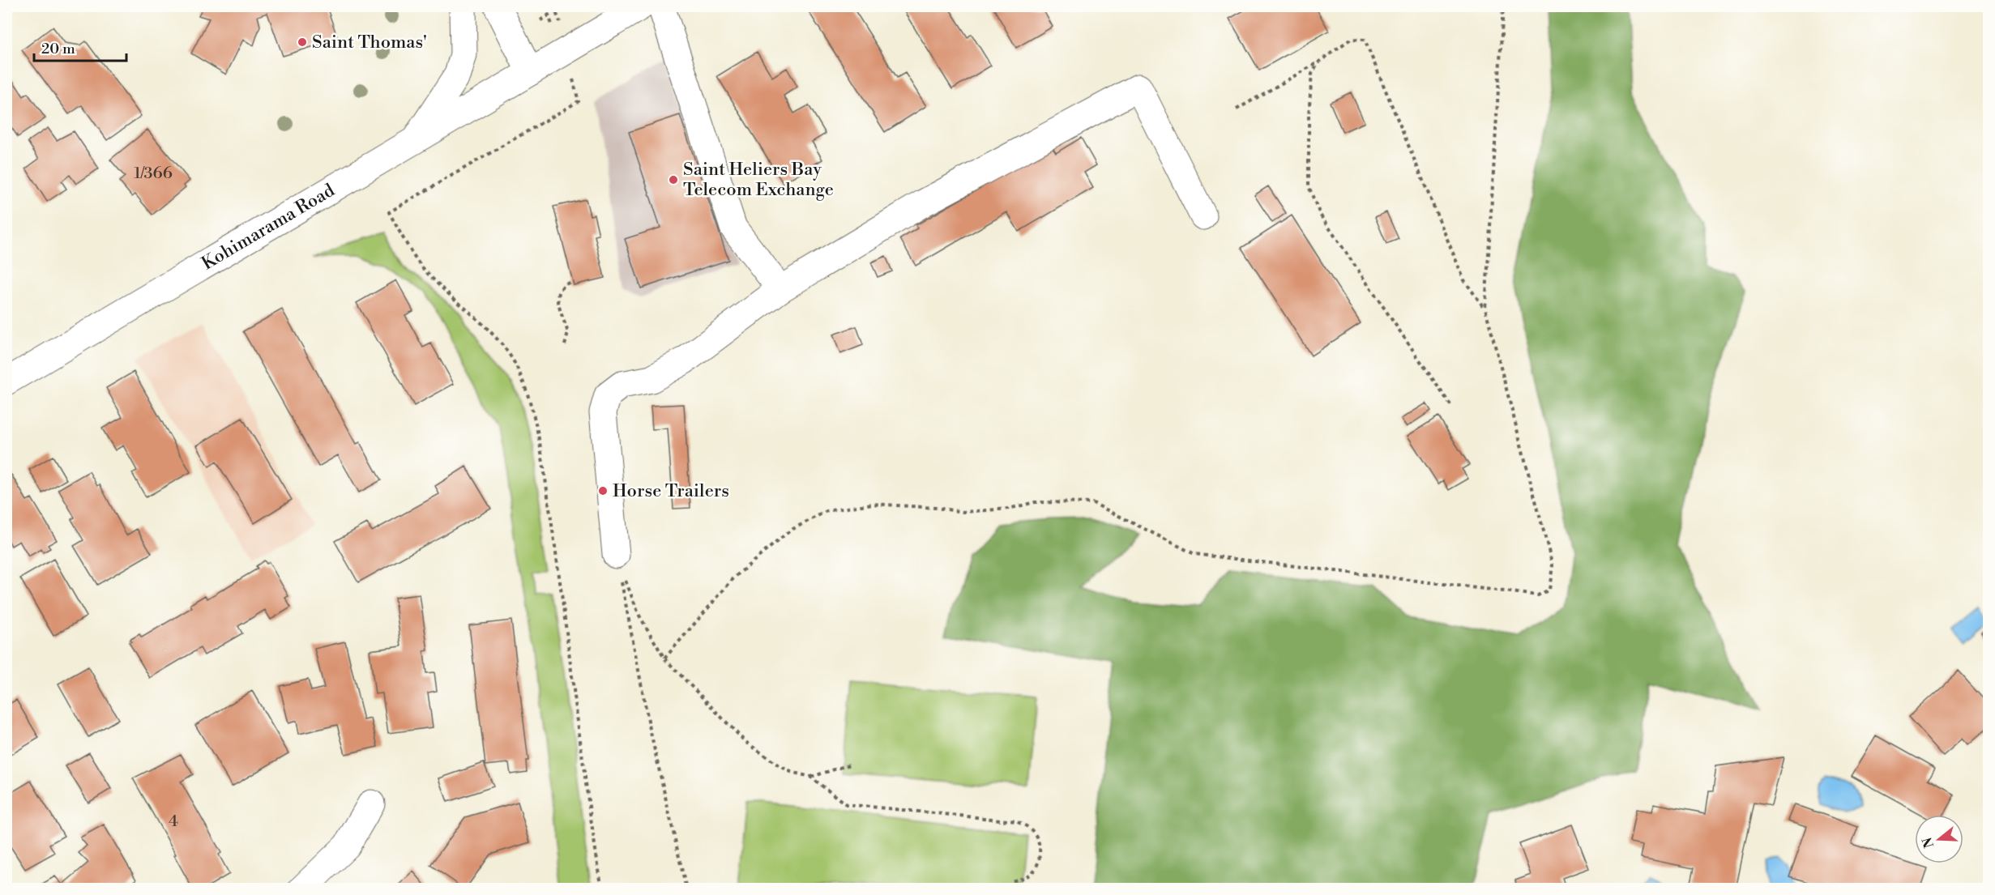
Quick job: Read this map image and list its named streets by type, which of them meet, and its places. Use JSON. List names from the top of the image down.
{
  "streets": {
    "main road": ["Kohimarama Road"]
  },
  "places": ["Saint Thomas'", "Saint Heliers Bay Telecom Exchange", "Horse Trailers"],
  "house_numbers": ["1/366", "4"],
  "scale_bar": "20 m",
  "north": "left"
}
